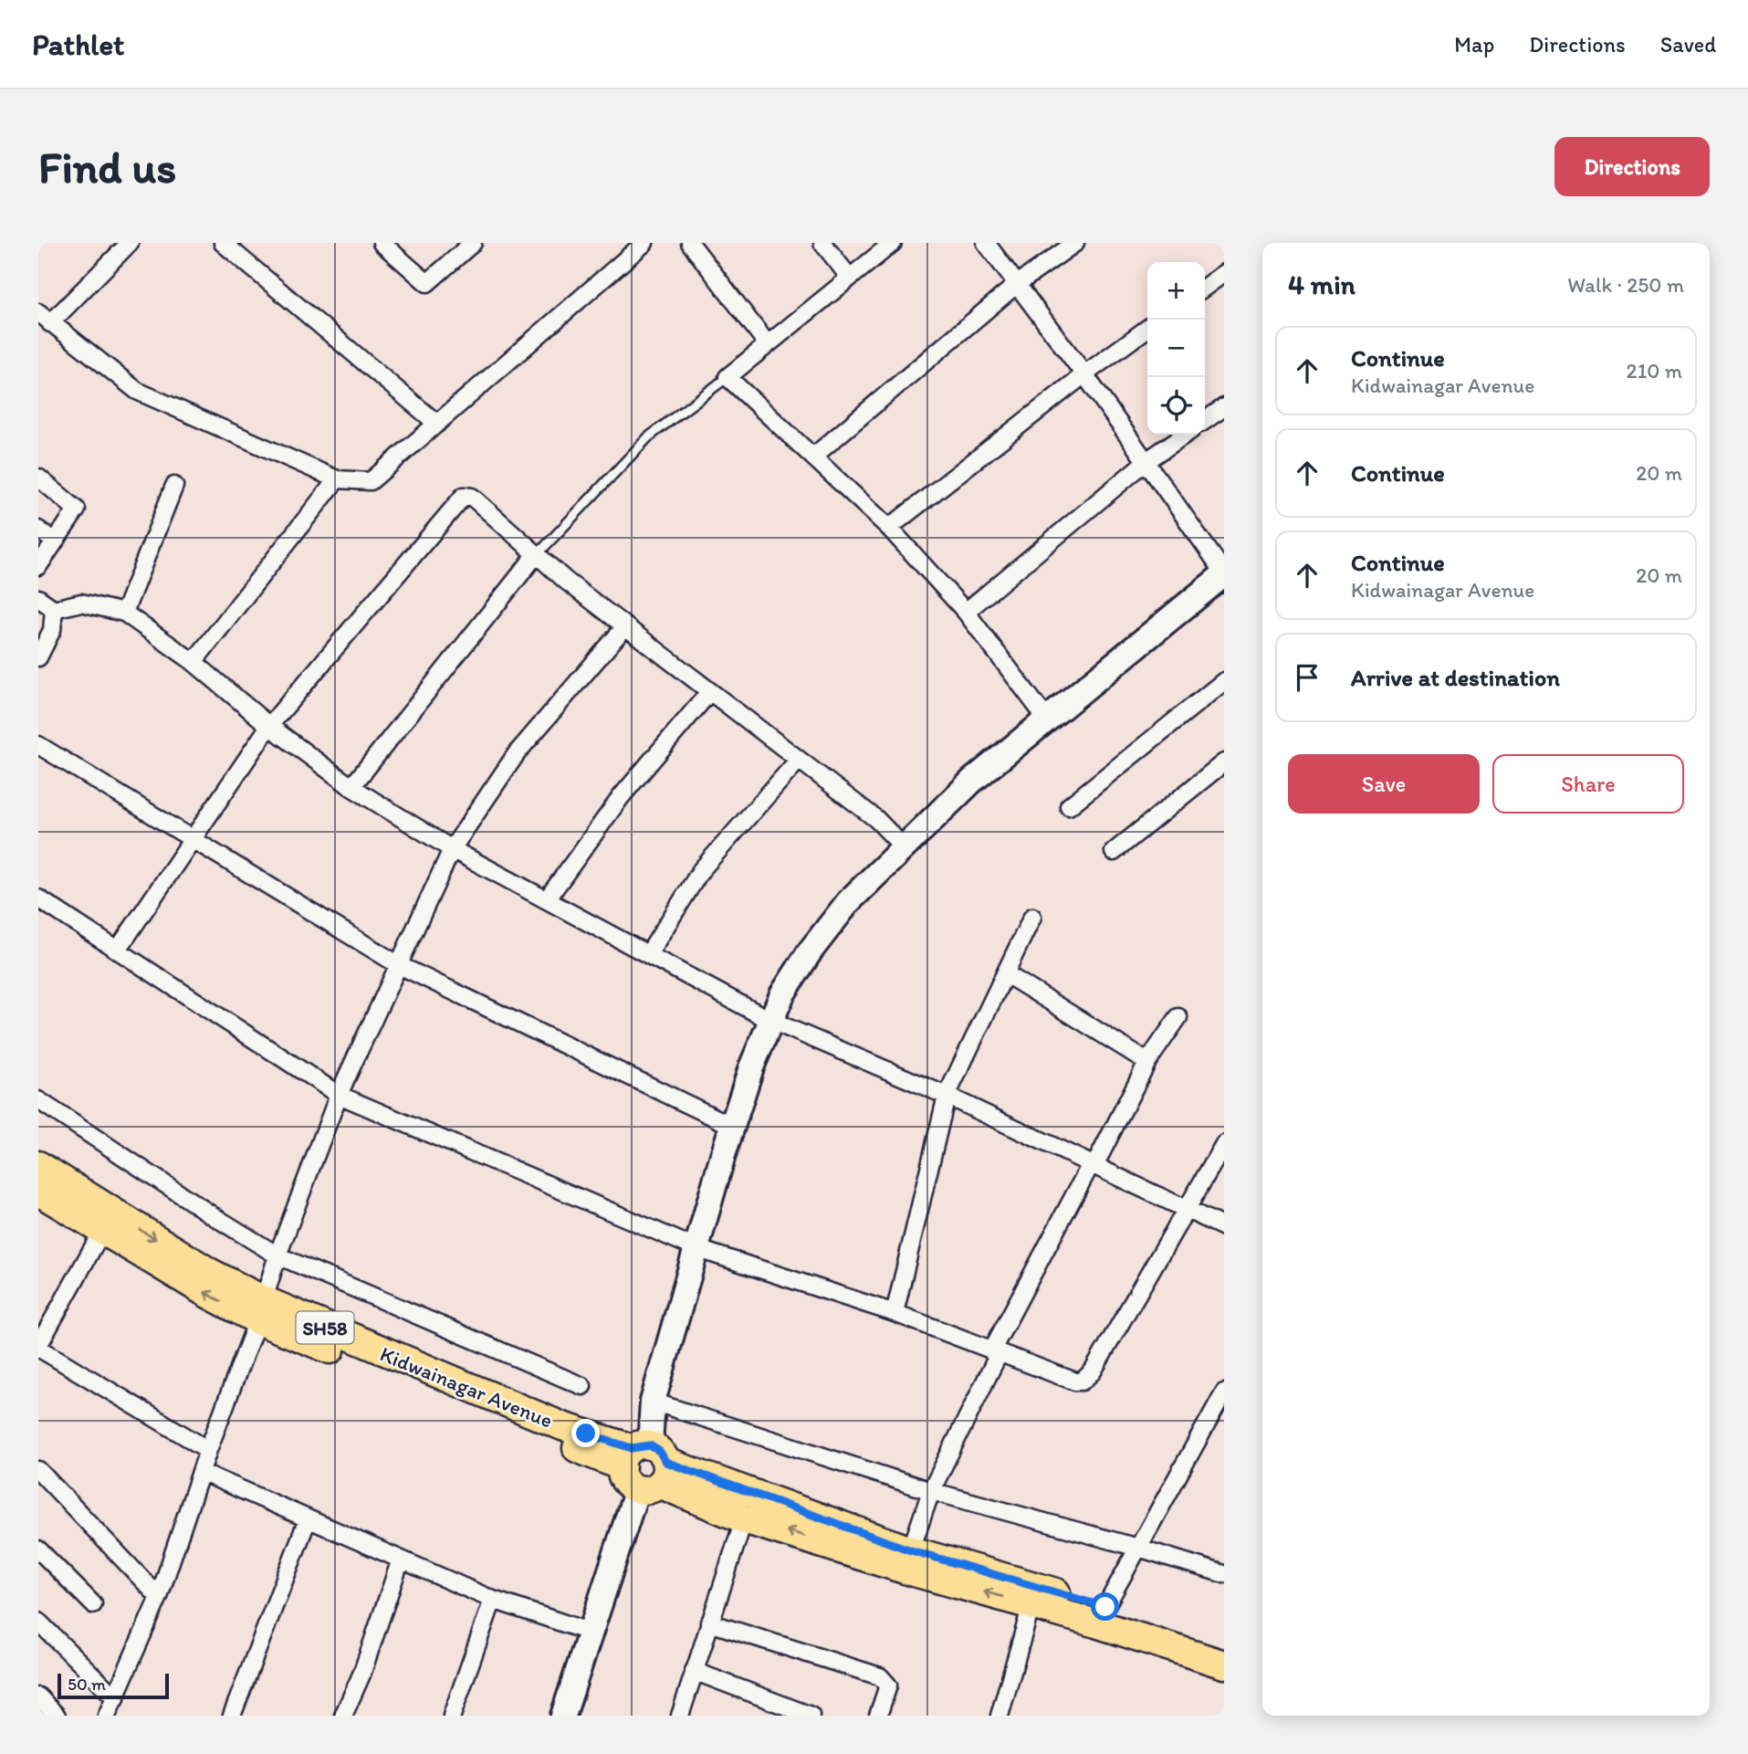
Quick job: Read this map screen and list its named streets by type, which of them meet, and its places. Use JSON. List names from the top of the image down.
{
  "streets": {
    "main road": ["SH58", "Kidwainagar Avenue"]
  },
  "scale_bar": "50 m",
  "page": {
    "header": "Pathlet",
    "nav": ["Map", "Directions", "Saved"],
    "buttons": [
      "Directions",
      ["Save", "Share"]
    ],
    "title": "Find us",
    "heading": ["4 min", "Walk · 250 m"],
    "map_buttons": ["+", "−"],
    "list": [
      ["Continue", "Kidwainagar Avenue", "210 m"],
      ["Continue", "20 m"],
      ["Continue", "Kidwainagar Avenue", "20 m"],
      "Arrive at destination"
    ],
    "scale": "50 m"
  }
}
